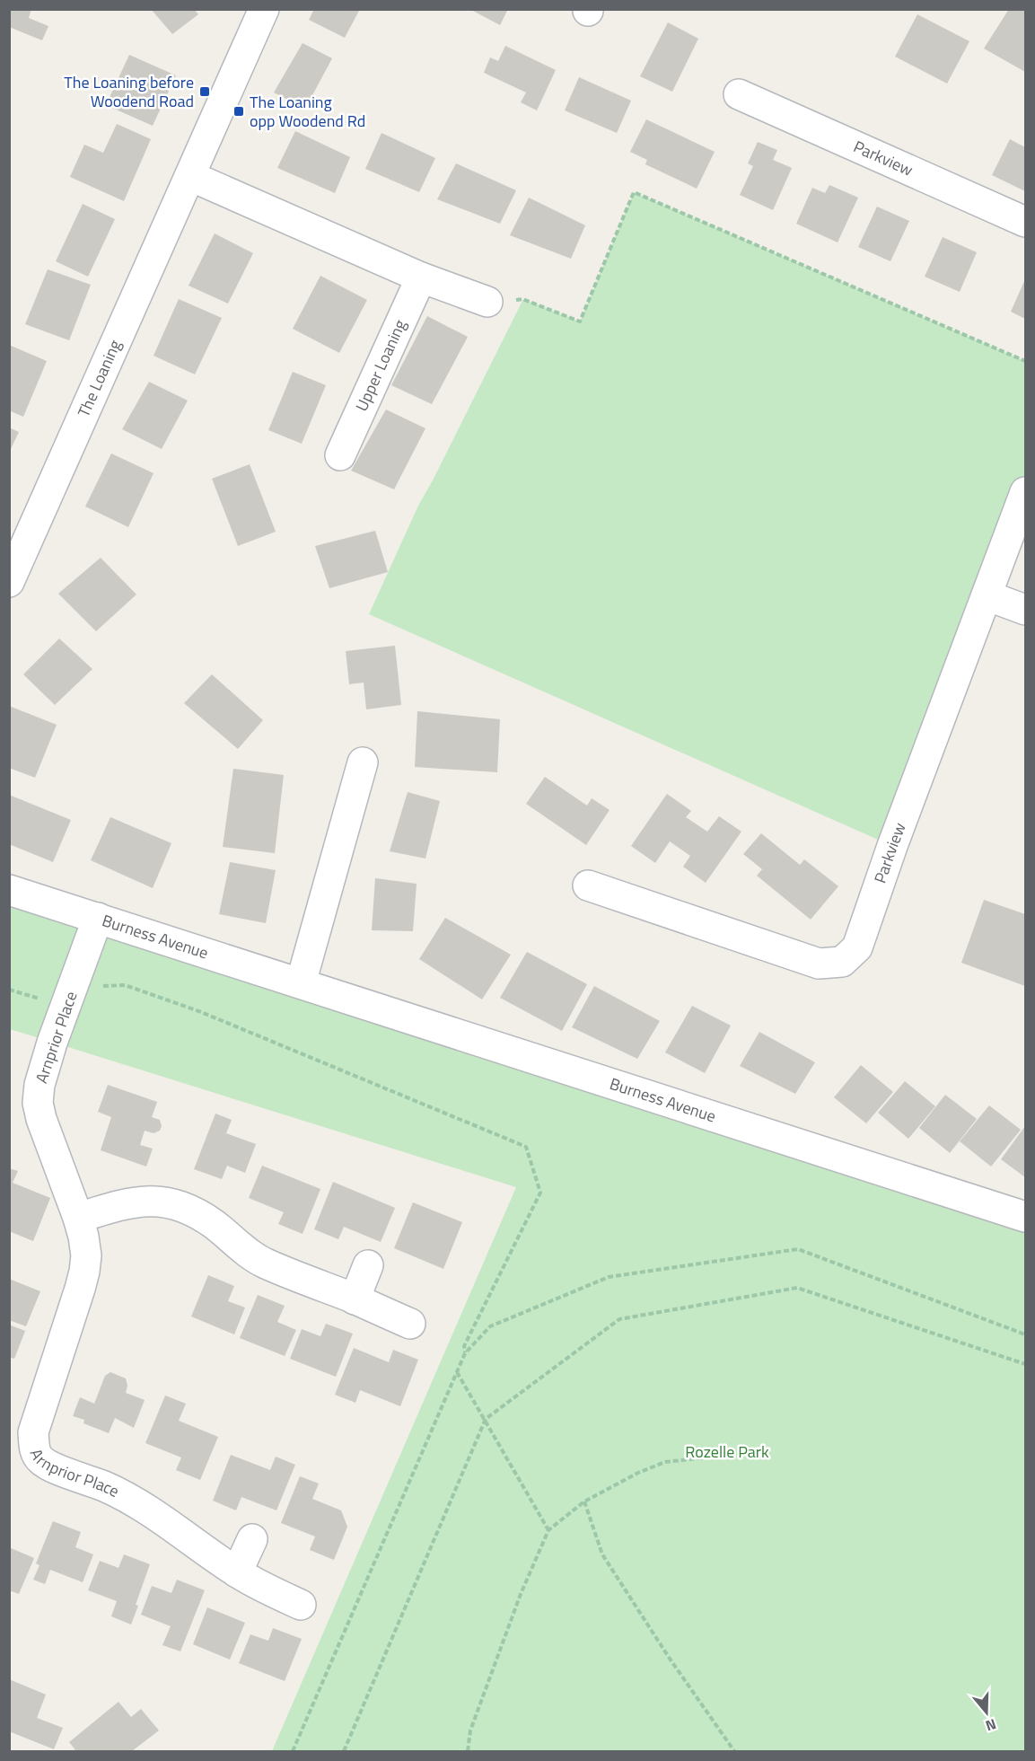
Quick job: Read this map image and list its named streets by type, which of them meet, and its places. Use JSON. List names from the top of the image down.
{
  "streets": {
    "street": [
      "Parkview",
      "Upper Loaning",
      "The Loaning",
      "Burness Avenue",
      "Arnprior Place"
    ]
  },
  "crossings": [
    ["Burness Avenue", "Arnprior Place"]
  ],
  "parks": ["Rozelle Park"],
  "places": {
    "transit": ["The Loaning before Woodend Road", "The Loaning opp Woodend Rd"]
  },
  "north": "bottom"
}
